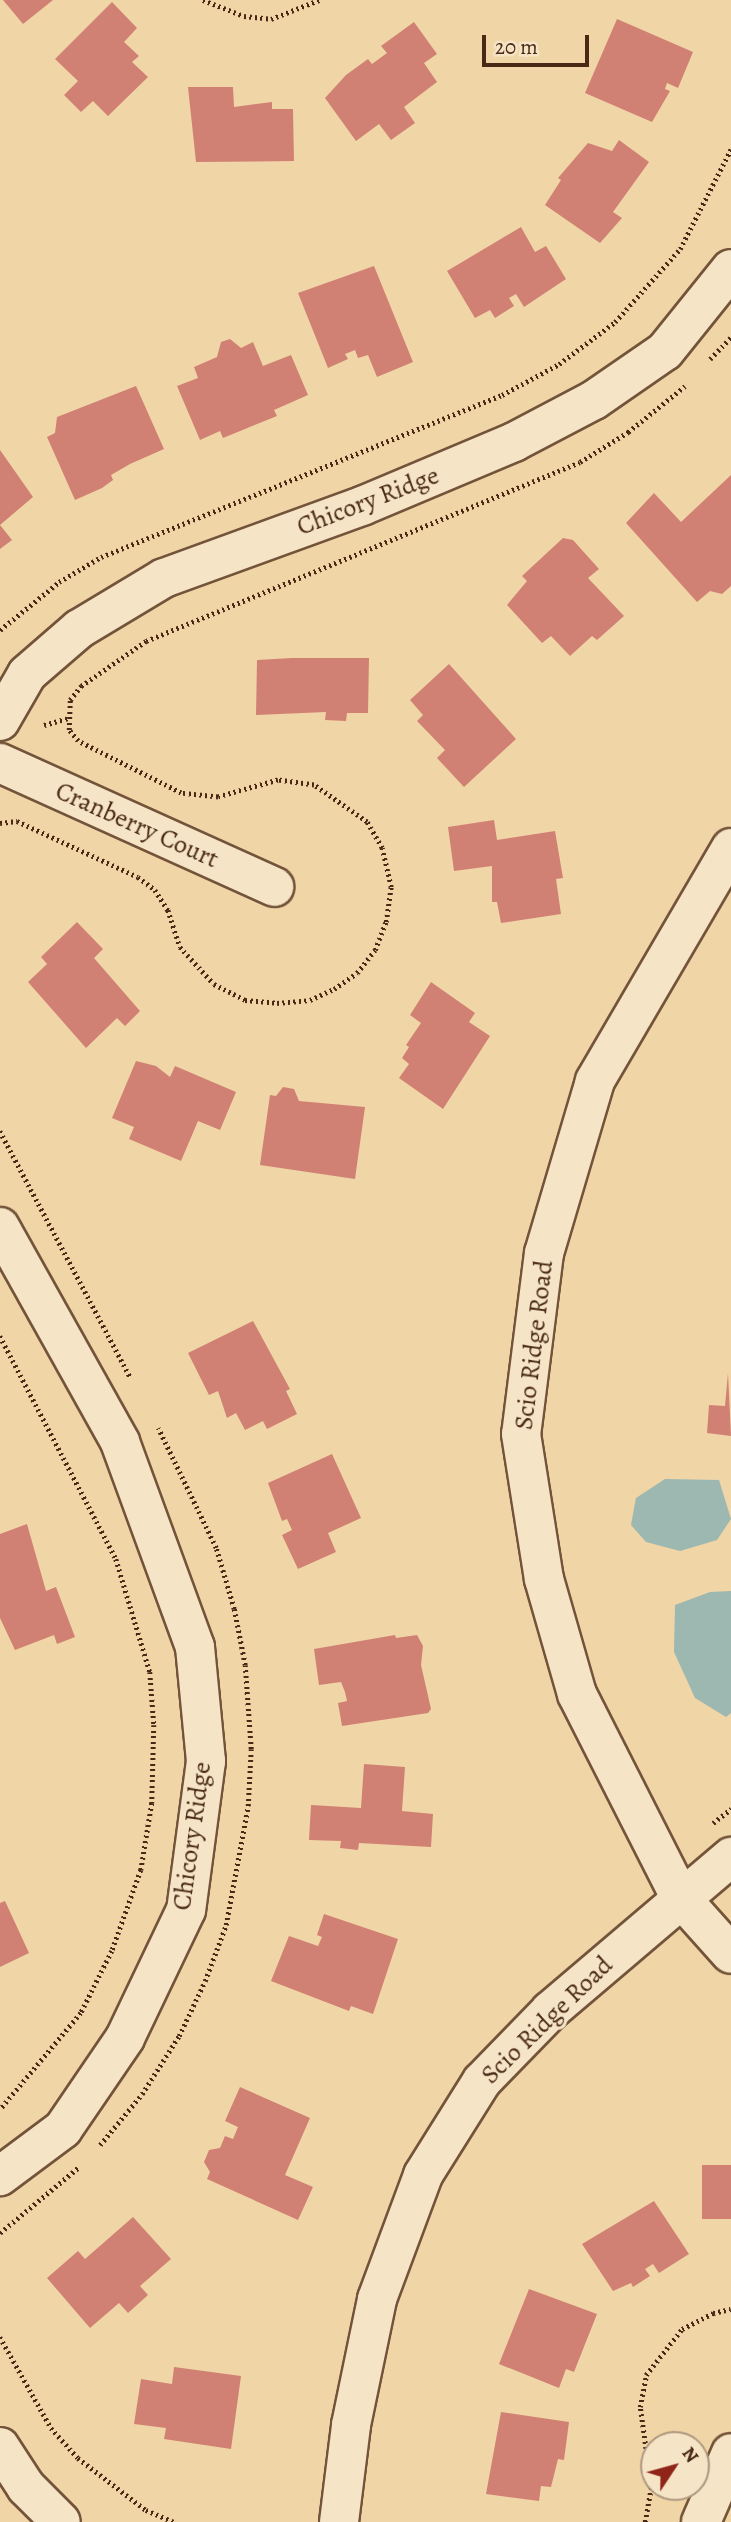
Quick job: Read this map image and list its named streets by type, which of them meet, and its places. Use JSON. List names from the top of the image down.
{
  "streets": {
    "street": ["Chicory Ridge", "Cranberry Court", "Scio Ridge Road"]
  },
  "scale_bar": "20 m",
  "north": "top right"
}
